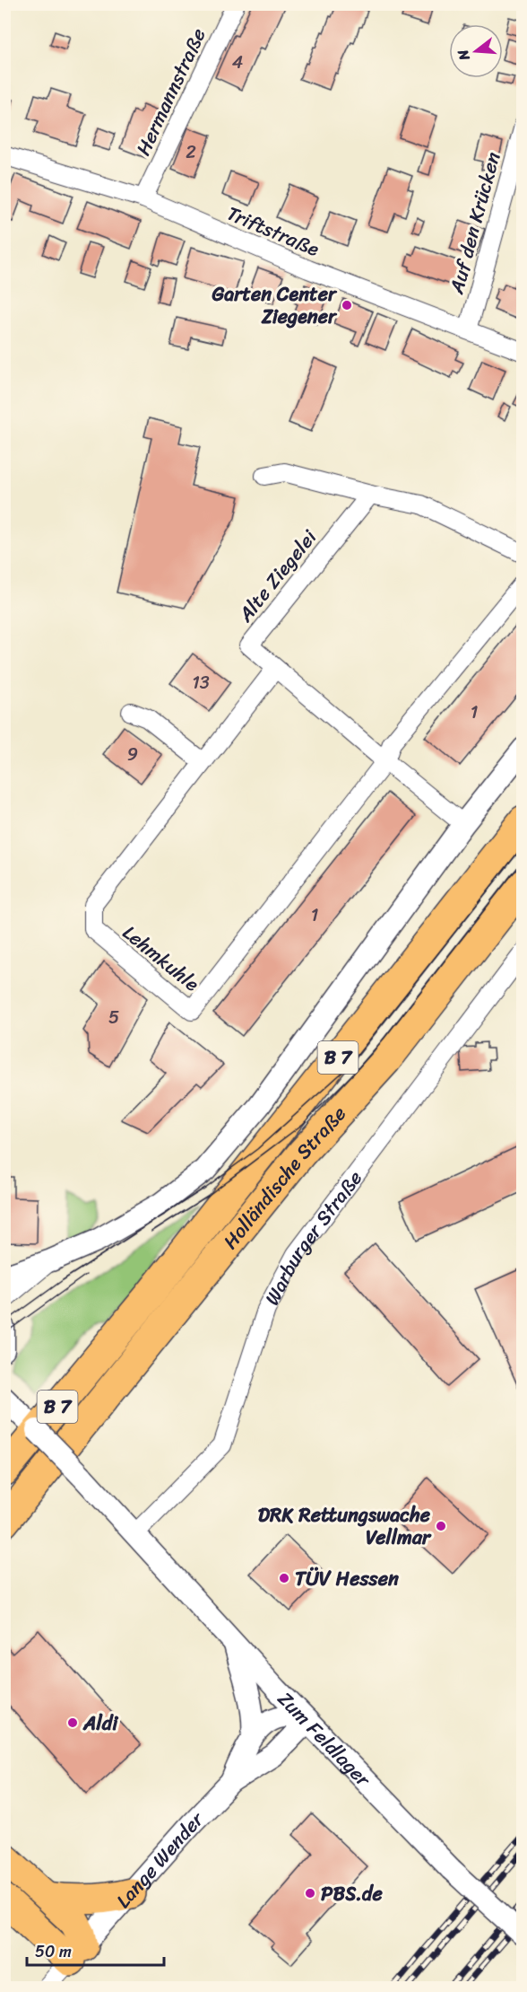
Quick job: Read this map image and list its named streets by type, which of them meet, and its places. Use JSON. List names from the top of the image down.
{
  "streets": {
    "highway": ["B 7", "Holländische Straße"],
    "street": [
      "Hermannstraße",
      "Auf den Krücken",
      "Triftstraße",
      "Alte Ziegelei",
      "Lehmkuhle",
      "Warburger Straße",
      "Zum Feldlager",
      "Lange Wender"
    ]
  },
  "crossings": [
    ["Hermannstraße", "Triftstraße"],
    ["Auf den Krücken", "Triftstraße"],
    ["Alte Ziegelei", "Lehmkuhle"],
    ["Warburger Straße", "Zum Feldlager"]
  ],
  "places": [
    "Garten Center Ziegener",
    "DRK Rettungswache Vellmar",
    "TÜV Hessen",
    "Aldi",
    "PBS.de"
  ],
  "house_numbers": [
    "4",
    "2",
    "13",
    "1",
    "9",
    "1",
    "5"
  ],
  "scale_bar": "50 m",
  "north": "left"
}
